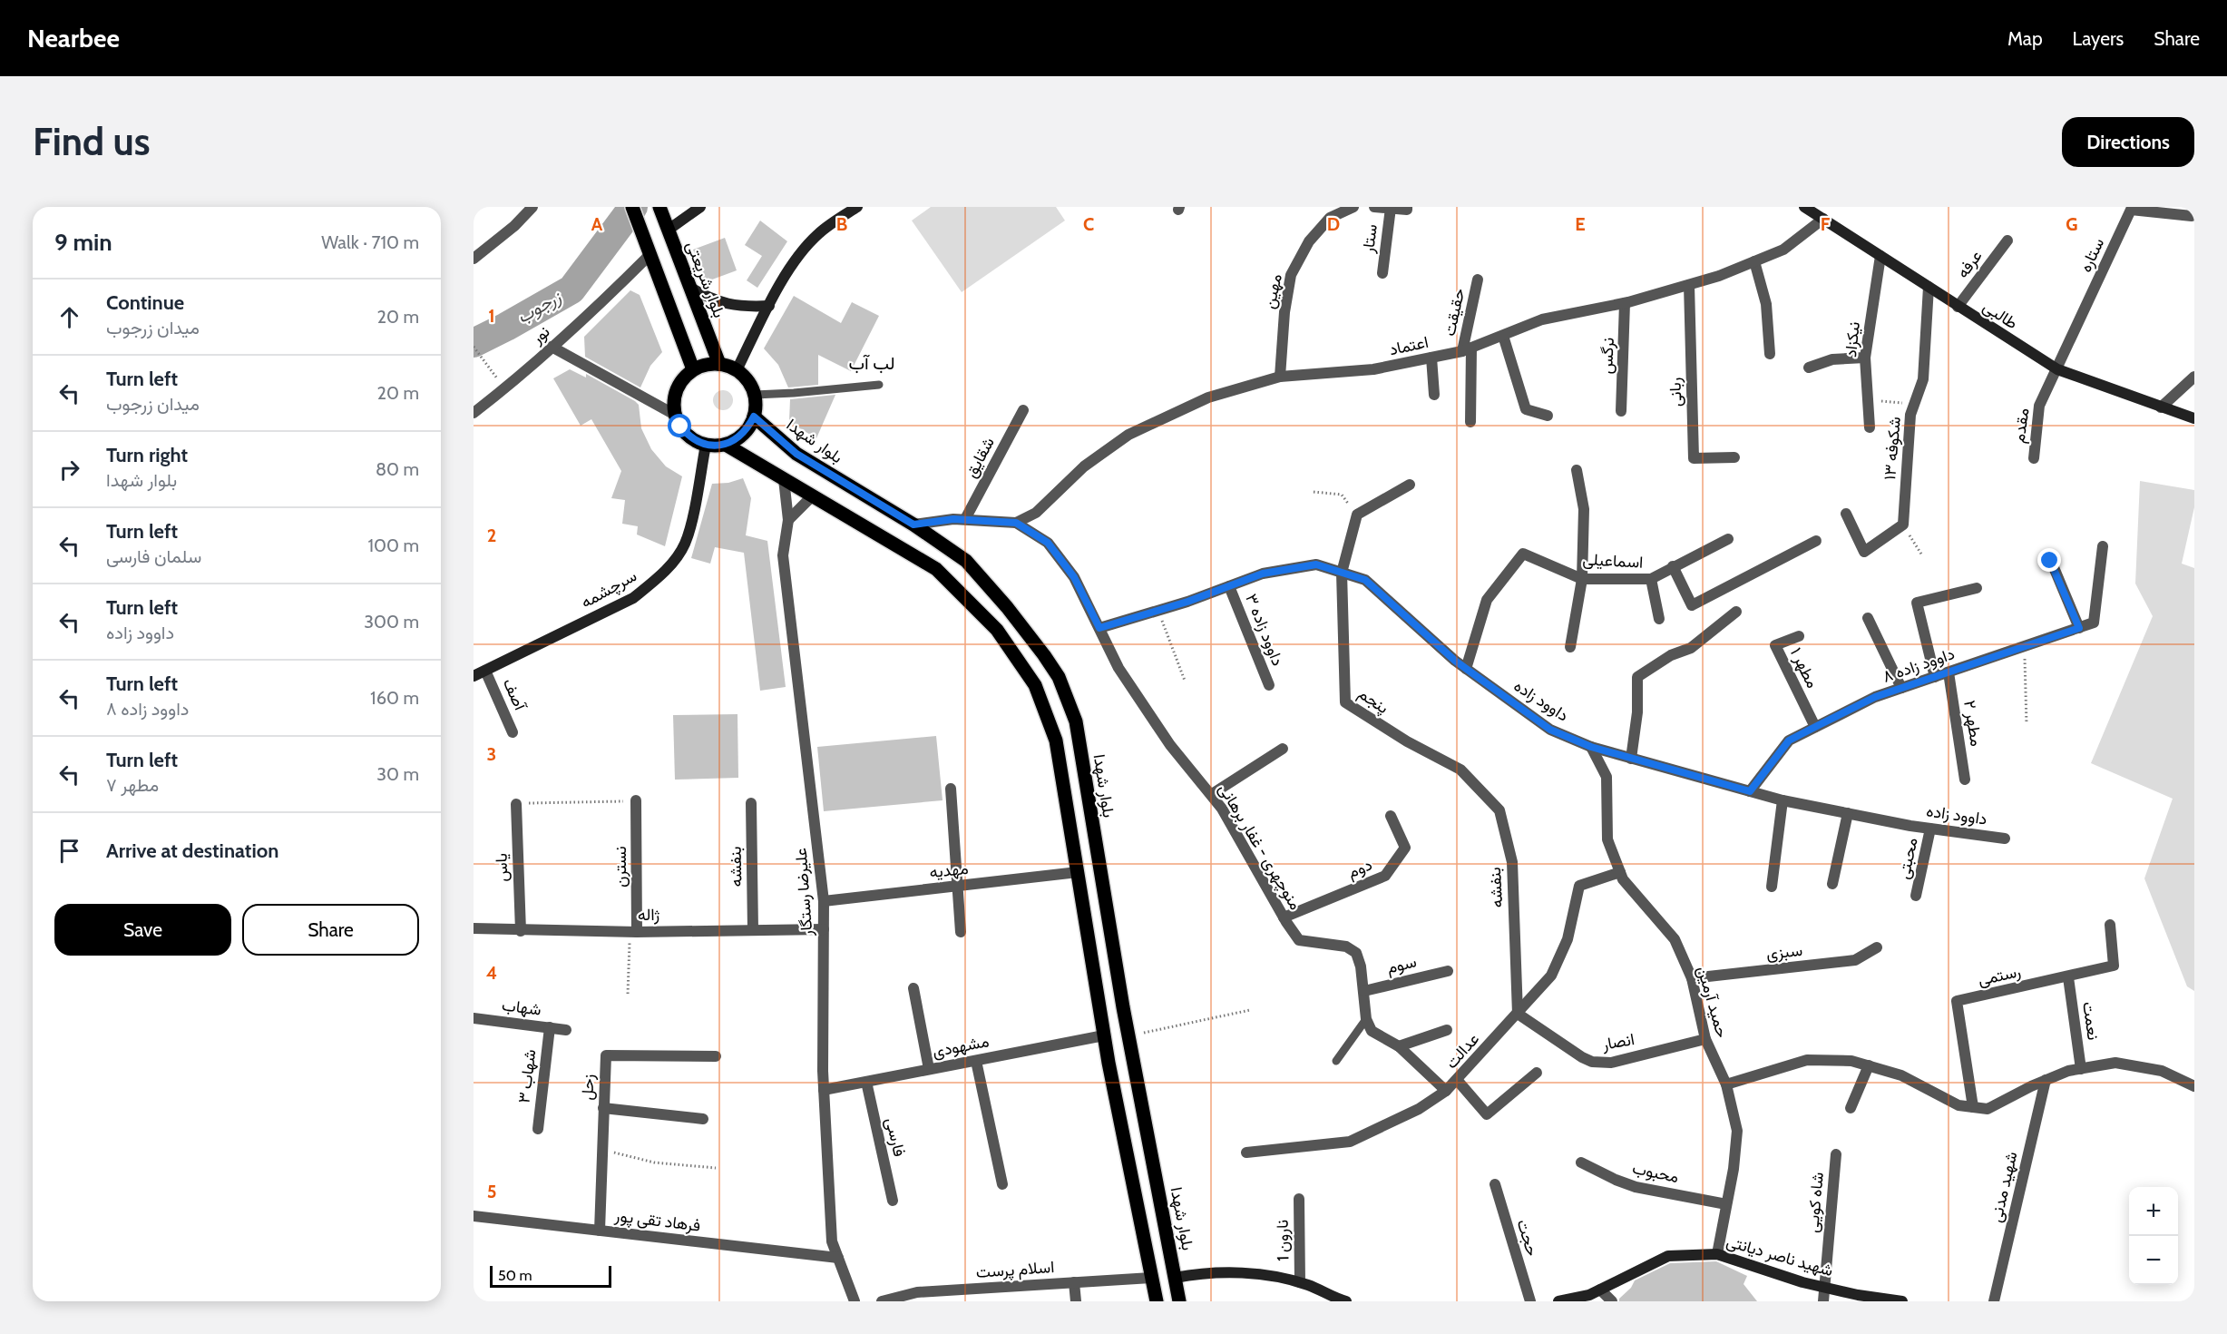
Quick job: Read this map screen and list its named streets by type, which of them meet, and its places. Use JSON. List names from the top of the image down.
{
  "streets": {
    "main road": [
      "بلوار شریعتی",
      "طالبی",
      "بلوار شهدا",
      "سرچشمه",
      "شهید ناصر دیانتی"
    ],
    "street": [
      "ستار",
      "ستاره",
      "عرفه",
      "مهین",
      "حقیقت",
      "نور",
      "نیکزاد",
      "اعتماد",
      "نرگس",
      "ربانی",
      "مقدم",
      "شکوفه ۱۳",
      "شقایق",
      "اسماعیلی",
      "داوود زاده ۳",
      "داوود زاده ۸",
      "مطهر ۱",
      "آصف",
      "پنجم",
      "داوود زاده",
      "مطهر ۲",
      "منوچهری - غفار برهانی",
      "محبتی",
      "نسترن",
      "بنفشه",
      "یاس",
      "دوم",
      "مهدیه",
      "علیرضا رستگار",
      "ژاله",
      "سبزی",
      "سوم",
      "رستمی",
      "حمید آرمین",
      "شهاب",
      "نعمت",
      "انصار",
      "مشهودی",
      "عدالت",
      "شهاب ۳",
      "زحل",
      "فارسی",
      "محبوب",
      "شهید مدنی",
      "شاه کویی",
      "فرهاد تقی پور",
      "حجت",
      "نارون 1",
      "اسلام پرست"
    ]
  },
  "crossings": [
    ["ستاره", "طالبی"],
    ["ستاره", "مقدم"],
    ["عرفه", "طالبی"],
    ["بلوار شریعتی", "بلوار شهدا"],
    ["بلوار شریعتی", "سرچشمه"],
    ["مهین", "اعتماد"],
    ["حقیقت", "اعتماد"],
    ["طالبی", "نیکزاد"],
    ["طالبی", "اعتماد"],
    ["طالبی", "مقدم"],
    ["طالبی", "شکوفه ۱۳"],
    ["اعتماد", "نرگس"],
    ["اعتماد", "ربانی"],
    ["اعتماد", "منوچهری - غفار برهانی"],
    ["بلوار شهدا", "سرچشمه"],
    ["اسماعیلی", "داوود زاده"],
    ["سرچشمه", "آصف"],
    ["داوود زاده ۳", "داوود زاده"],
    ["داوود زاده ۸", "مطهر ۱"],
    ["داوود زاده ۸", "داوود زاده"],
    ["داوود زاده ۸", "مطهر ۲"],
    ["پنجم", "داوود زاده"],
    ["پنجم", "بنفشه"],
    ["داوود زاده", "منوچهری - غفار برهانی"],
    ["داوود زاده", "محبتی"],
    ["داوود زاده", "حمید آرمین"],
    ["منوچهری - غفار برهانی", "دوم"],
    ["منوچهری - غفار برهانی", "سوم"],
    ["نسترن", "ژاله"],
    ["بنفشه", "ژاله"],
    ["بنفشه", "انصار"],
    ["بنفشه", "عدالت"],
    ["یاس", "ژاله"],
    ["مهدیه", "علیرضا رستگار"],
    ["علیرضا رستگار", "ژاله"],
    ["علیرضا رستگار", "مشهودی"],
    ["علیرضا رستگار", "فرهاد تقی پور"],
    ["سبزی", "حمید آرمین"],
    ["رستمی", "نعمت"],
    ["حمید آرمین", "انصار"],
    ["حمید آرمین", "عدالت"],
    ["حمید آرمین", "محبوب"],
    ["حمید آرمین", "شهید ناصر دیانتی"],
    ["شهاب", "شهاب ۳"],
    ["انصار", "عدالت"],
    ["مشهودی", "فارسی"],
    ["زحل", "فرهاد تقی پور"],
    ["شاه کویی", "شهید ناصر دیانتی"]
  ],
  "districts": ["لب آب"],
  "water": ["زرجوب"],
  "scale_bar": "50 m",
  "page": {
    "header": "Nearbee",
    "nav": ["Map", "Layers", "Share"],
    "buttons": [
      "Directions",
      ["Save", "Share"]
    ],
    "title": "Find us",
    "heading": ["9 min", "Walk · 710 m"],
    "list": [
      ["Continue", "میدان زرجوب", "20 m"],
      ["Turn left", "میدان زرجوب", "20 m"],
      ["Turn right", "بلوار شهدا", "80 m"],
      ["Turn left", "سلمان فارسی", "100 m"],
      ["Turn left", "داوود زاده", "300 m"],
      ["Turn left", "داوود زاده ۸", "160 m"],
      ["Turn left", "مطهر ۷", "30 m"],
      "Arrive at destination"
    ],
    "map_buttons": ["+", "−"],
    "scale": "50 m"
  },
  "grid": {
    "columns": [
      "A",
      "B",
      "C",
      "D",
      "E",
      "F",
      "G"
    ],
    "rows": [
      "1",
      "2",
      "3",
      "4",
      "5"
    ]
  }
}
